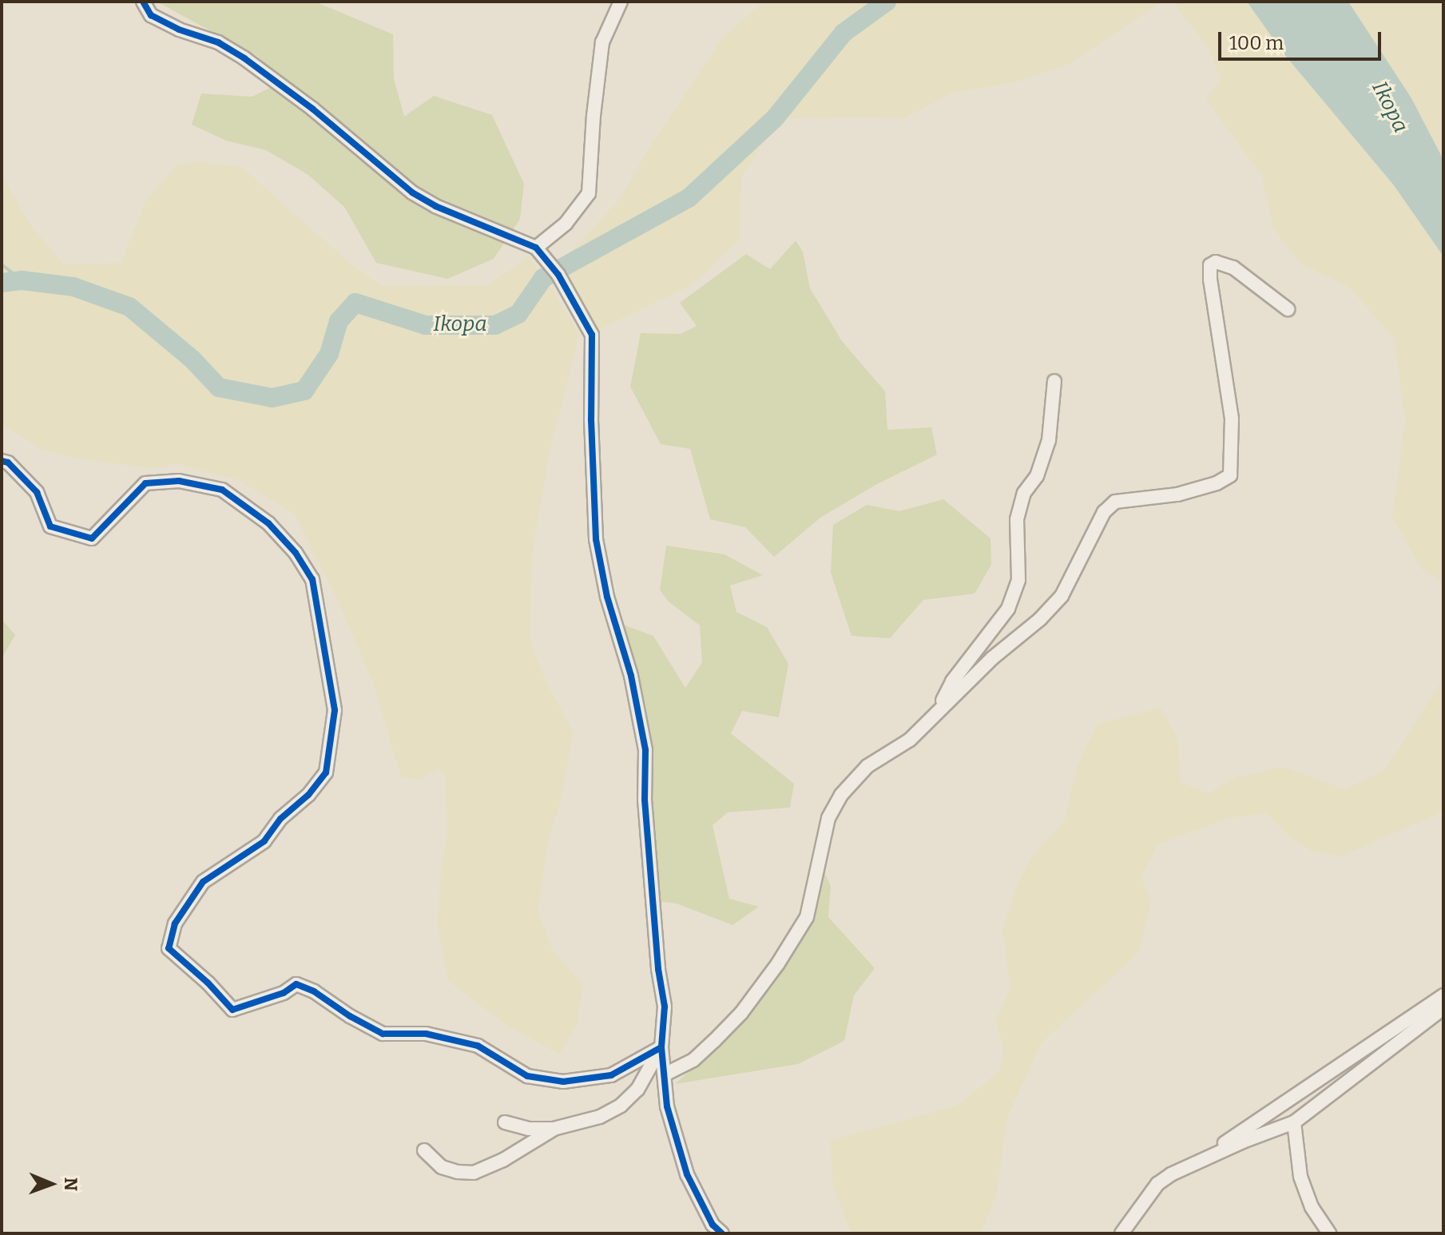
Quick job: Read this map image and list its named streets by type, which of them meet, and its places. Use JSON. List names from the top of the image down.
{
  "water": ["Ikopa"],
  "scale_bar": "100 m",
  "north": "right"
}
